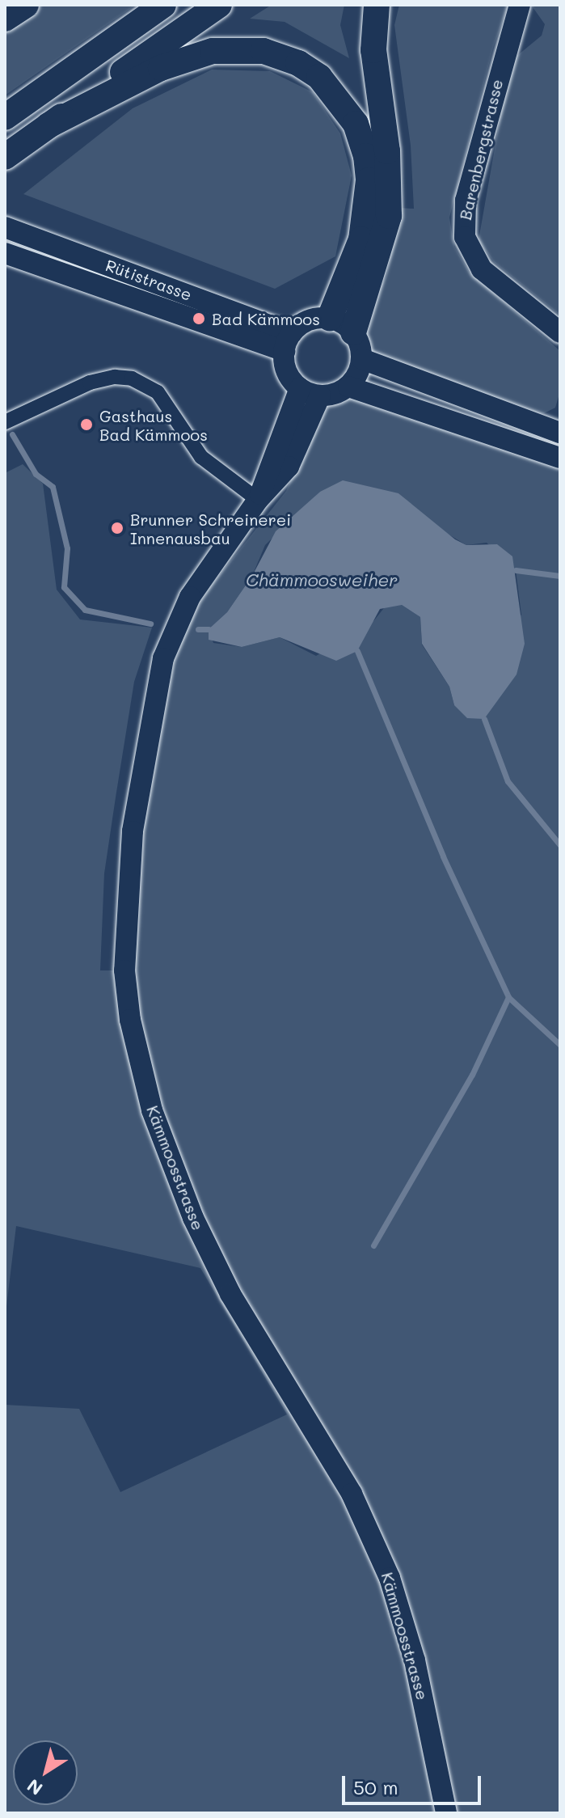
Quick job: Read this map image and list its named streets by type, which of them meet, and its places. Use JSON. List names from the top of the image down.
{
  "streets": {
    "street": ["Barenbergstrasse", "Rütistrasse", "Kämmoosstrasse"]
  },
  "crossings": [
    ["Rütistrasse", "Kämmoosstrasse"]
  ],
  "water": ["Chämmoosweiher"],
  "places": ["Bad Kämmoos", "Gasthaus Bad Kämmoos", "Brunner Schreinerei Innenausbau"],
  "scale_bar": "50 m",
  "north": "bottom left"
}
